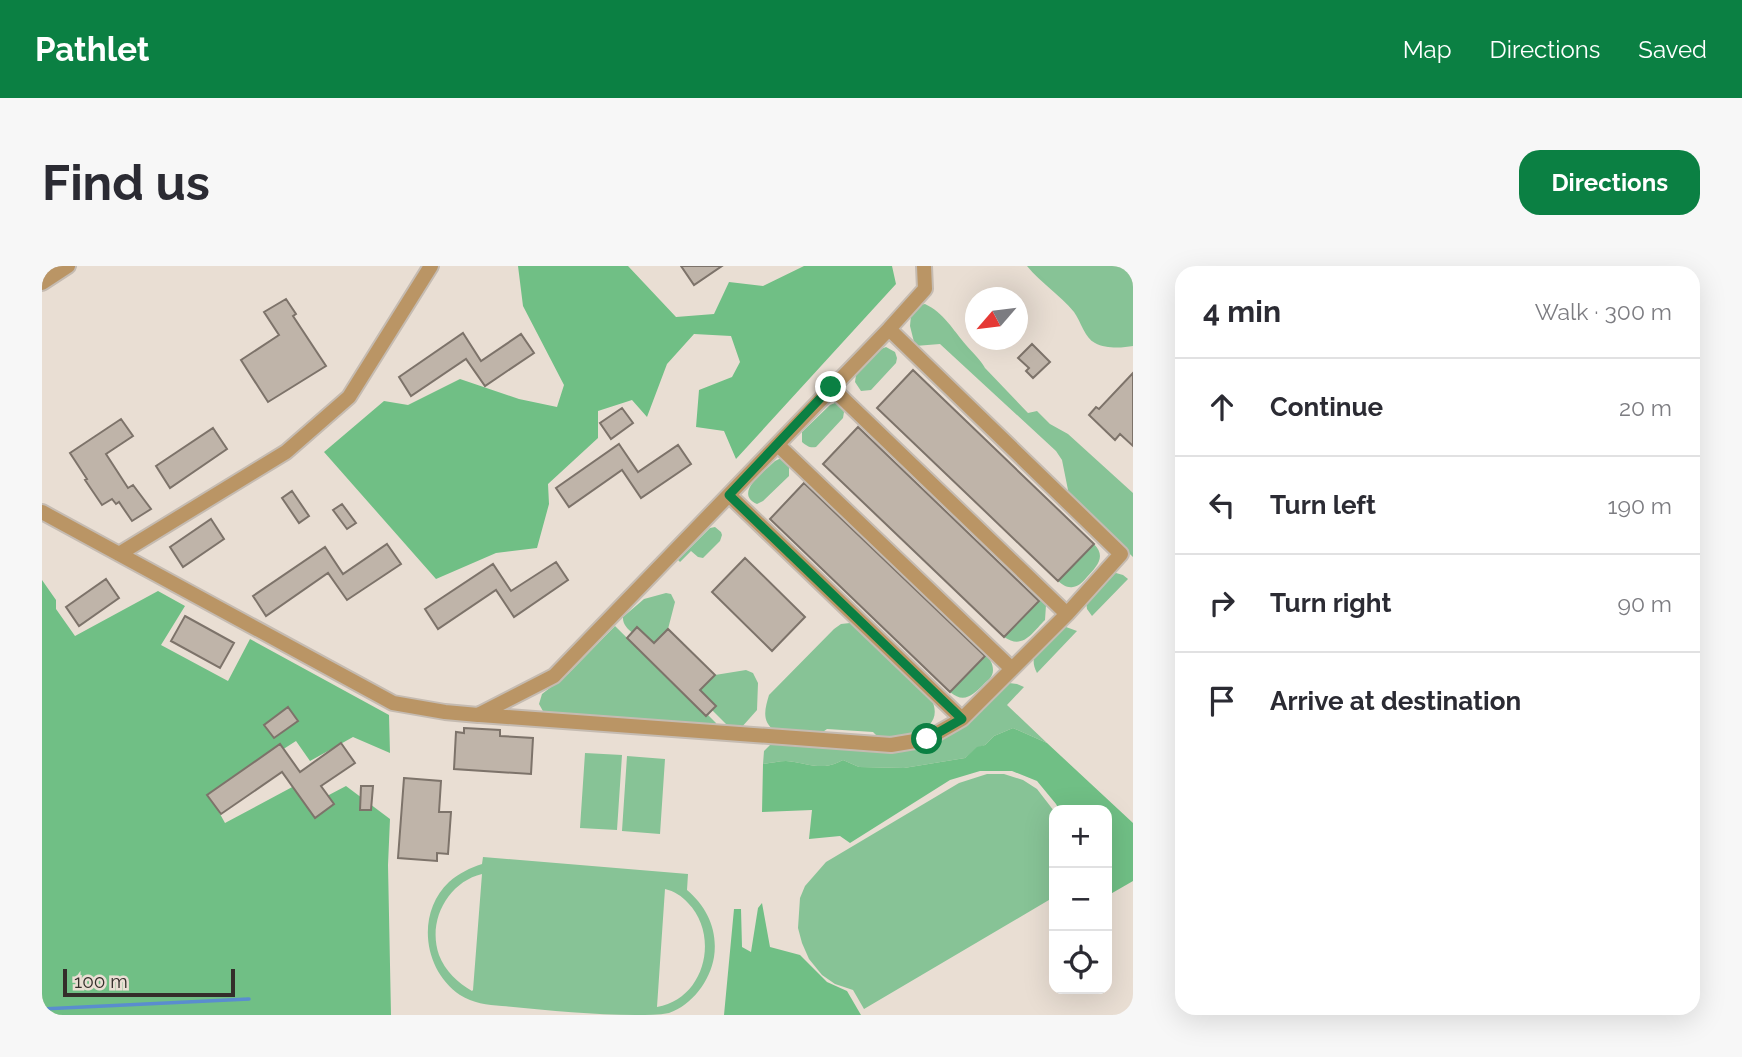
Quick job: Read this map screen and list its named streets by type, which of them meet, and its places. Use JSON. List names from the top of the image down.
{
  "scale_bar": "100 m",
  "north": "bottom left",
  "page": {
    "header": "Pathlet",
    "nav": ["Map", "Directions", "Saved"],
    "buttons": "Directions",
    "title": "Find us",
    "heading": ["4 min", "Walk · 300 m"],
    "list": [
      ["Continue", "20 m"],
      ["Turn left", "190 m"],
      ["Turn right", "90 m"],
      "Arrive at destination"
    ],
    "map_buttons": ["+", "−"],
    "scale": "100 m"
  }
}
